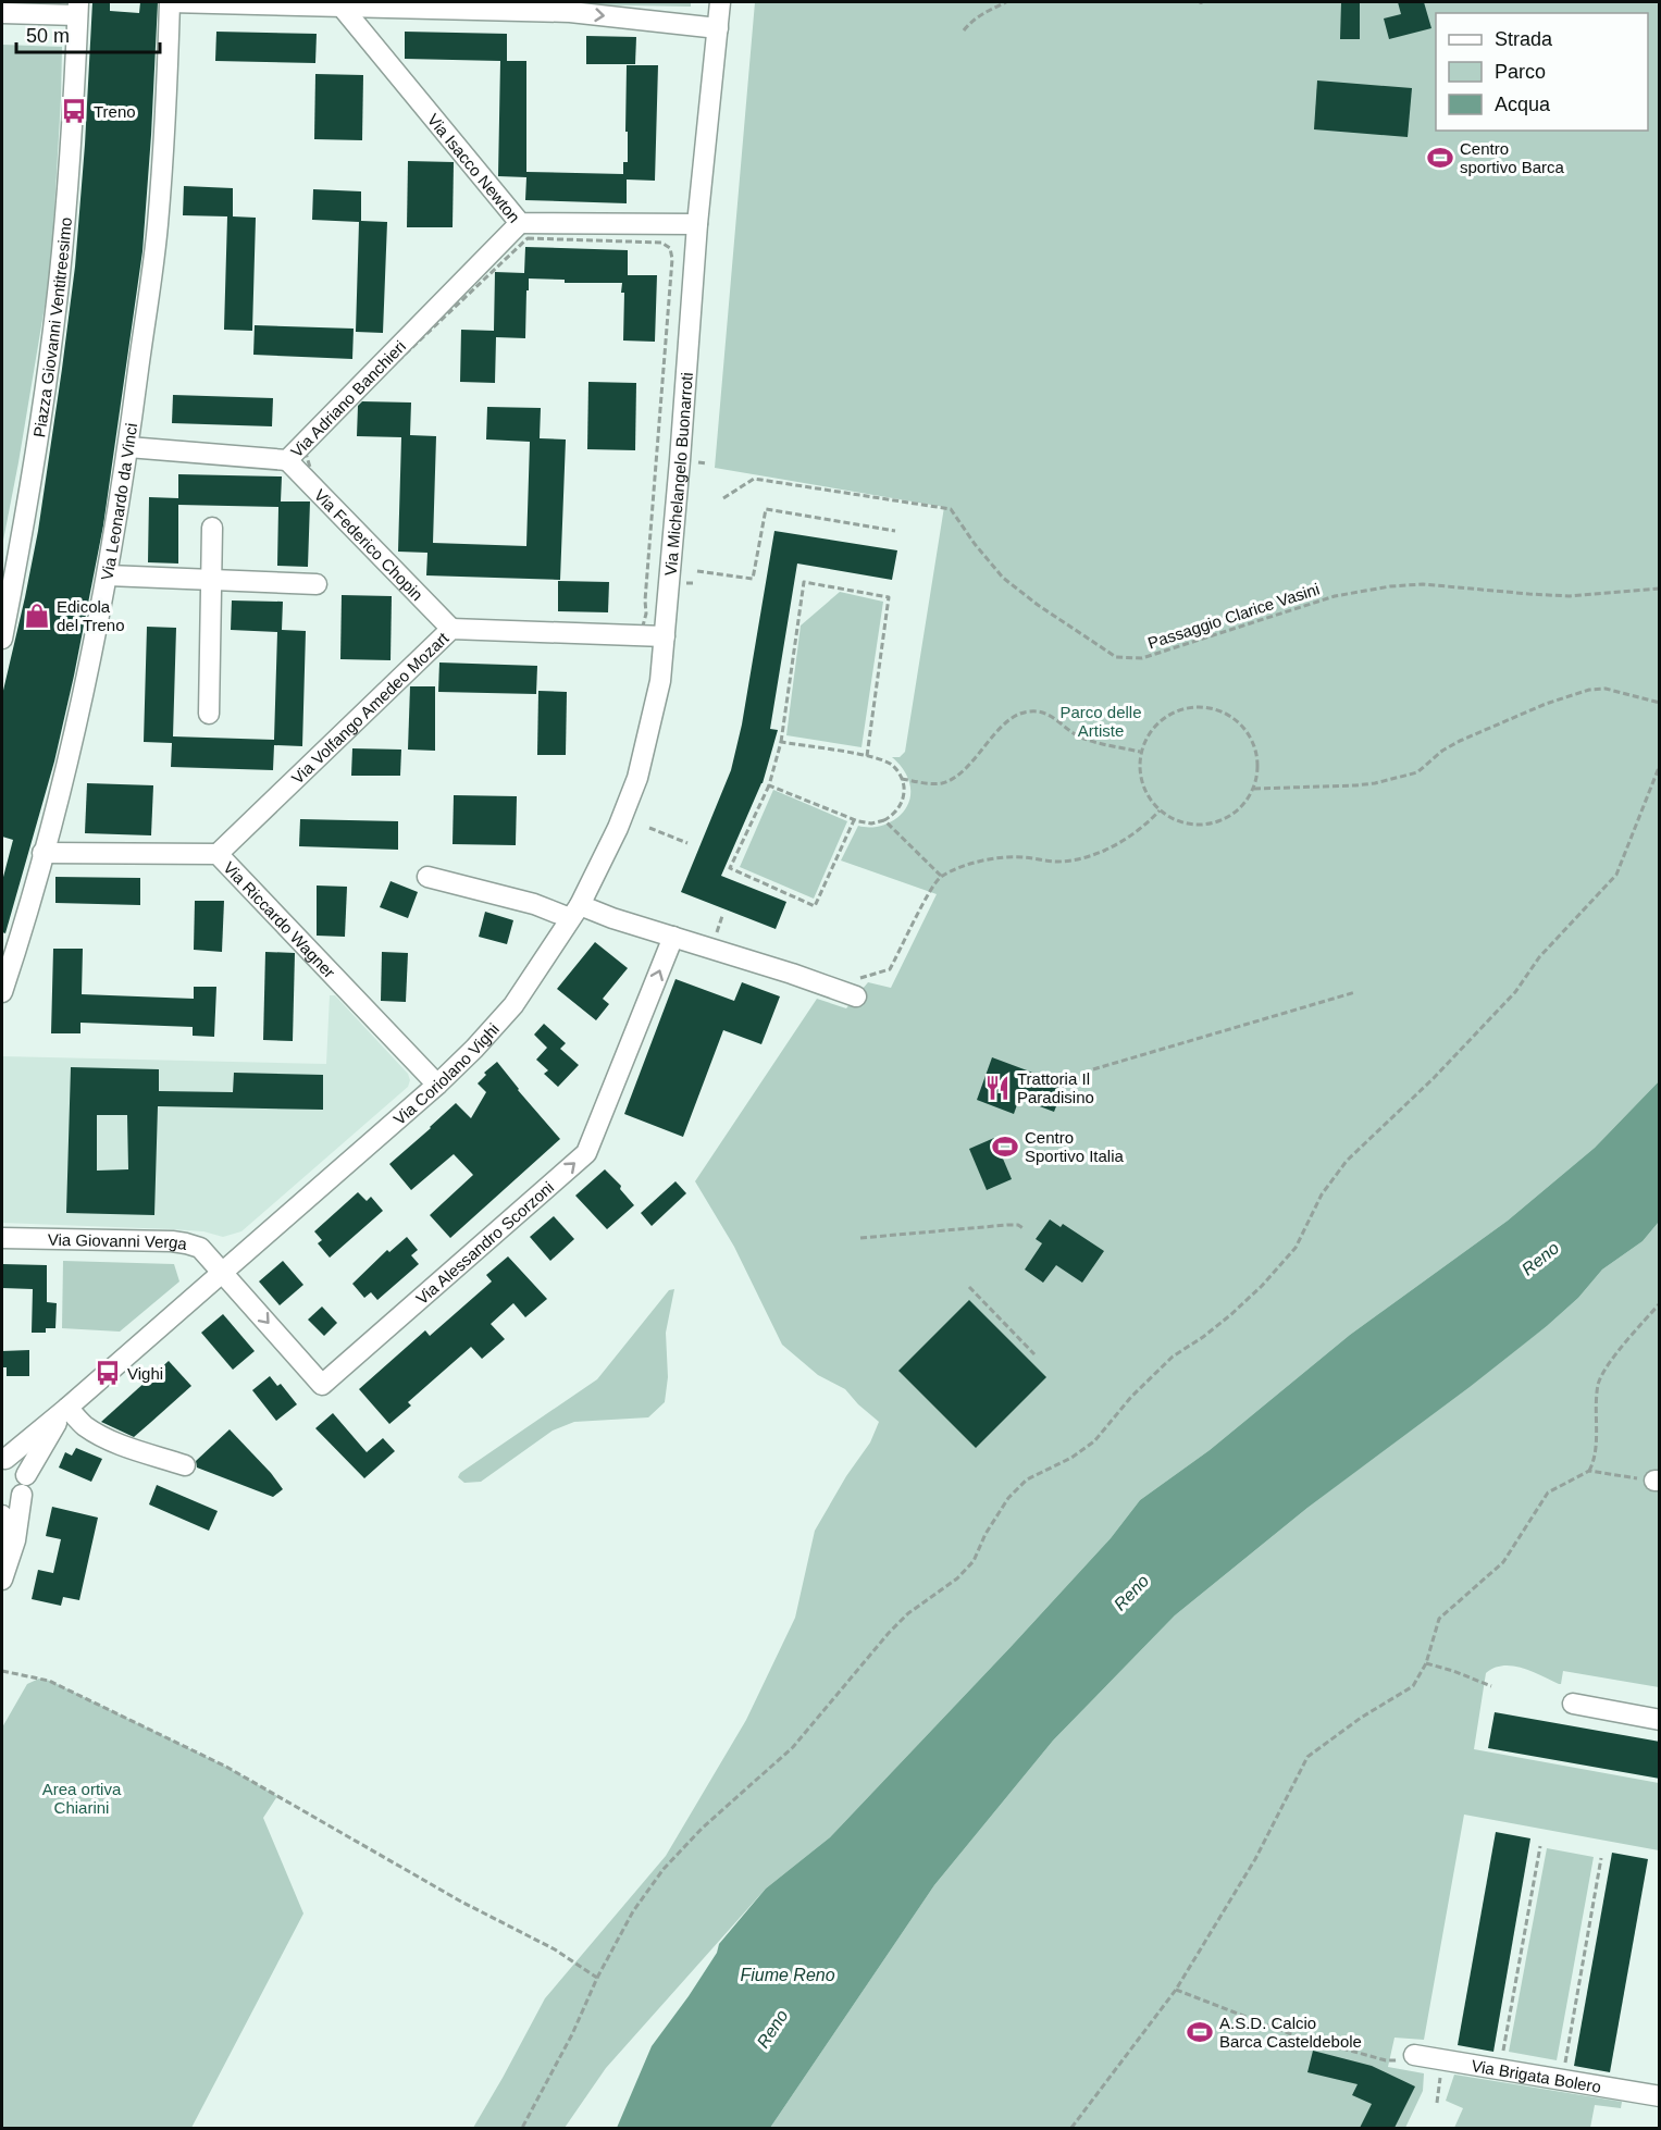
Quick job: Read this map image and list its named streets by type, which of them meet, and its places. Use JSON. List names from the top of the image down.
{
  "streets": {
    "street": [
      "Via Isacco Newton",
      "Piazza Giovanni Ventitreesimo",
      "Via Adriano Banchieri",
      "Via Michelangelo Buonarroti",
      "Via Leonardo da Vinci",
      "Via Federico Chopin",
      "Via Volfango Amedeo Mozart",
      "Via Riccardo Wagner",
      "Via Coriolano Vighi",
      "Via Alessandro Scorzoni",
      "Via Giovanni Verga",
      "Via Brigata Bolero"
    ],
    "path": ["Passaggio Clarice Vasini"]
  },
  "crossings": [
    ["Via Isacco Newton", "Via Adriano Banchieri"],
    ["Via Isacco Newton", "Via Michelangelo Buonarroti"],
    ["Via Adriano Banchieri", "Via Leonardo da Vinci"],
    ["Via Adriano Banchieri", "Via Federico Chopin"],
    ["Via Michelangelo Buonarroti", "Via Volfango Amedeo Mozart"],
    ["Via Michelangelo Buonarroti", "Via Coriolano Vighi"],
    ["Via Leonardo da Vinci", "Via Riccardo Wagner"],
    ["Via Federico Chopin", "Via Volfango Amedeo Mozart"],
    ["Via Volfango Amedeo Mozart", "Via Riccardo Wagner"],
    ["Via Riccardo Wagner", "Via Coriolano Vighi"],
    ["Via Coriolano Vighi", "Via Alessandro Scorzoni"],
    ["Via Coriolano Vighi", "Via Giovanni Verga"],
    ["Via Alessandro Scorzoni", "Via Giovanni Verga"]
  ],
  "water": ["Reno", "Fiume Reno"],
  "parks": ["Parco delle Artiste", "Area ortiva Chiarini"],
  "places": {
    "bus stop": ["Treno", "Vighi"],
    "sports": ["Centro sportivo Barca", "Centro Sportivo Italia", "A.S.D. Calcio Barca Casteldebole"],
    "shop": ["Edicola del Treno"],
    "restaurant": ["Trattoria Il Paradisino"]
  },
  "legend": ["Strada", "Parco", "Acqua"],
  "scale_bar": "50 m"
}
